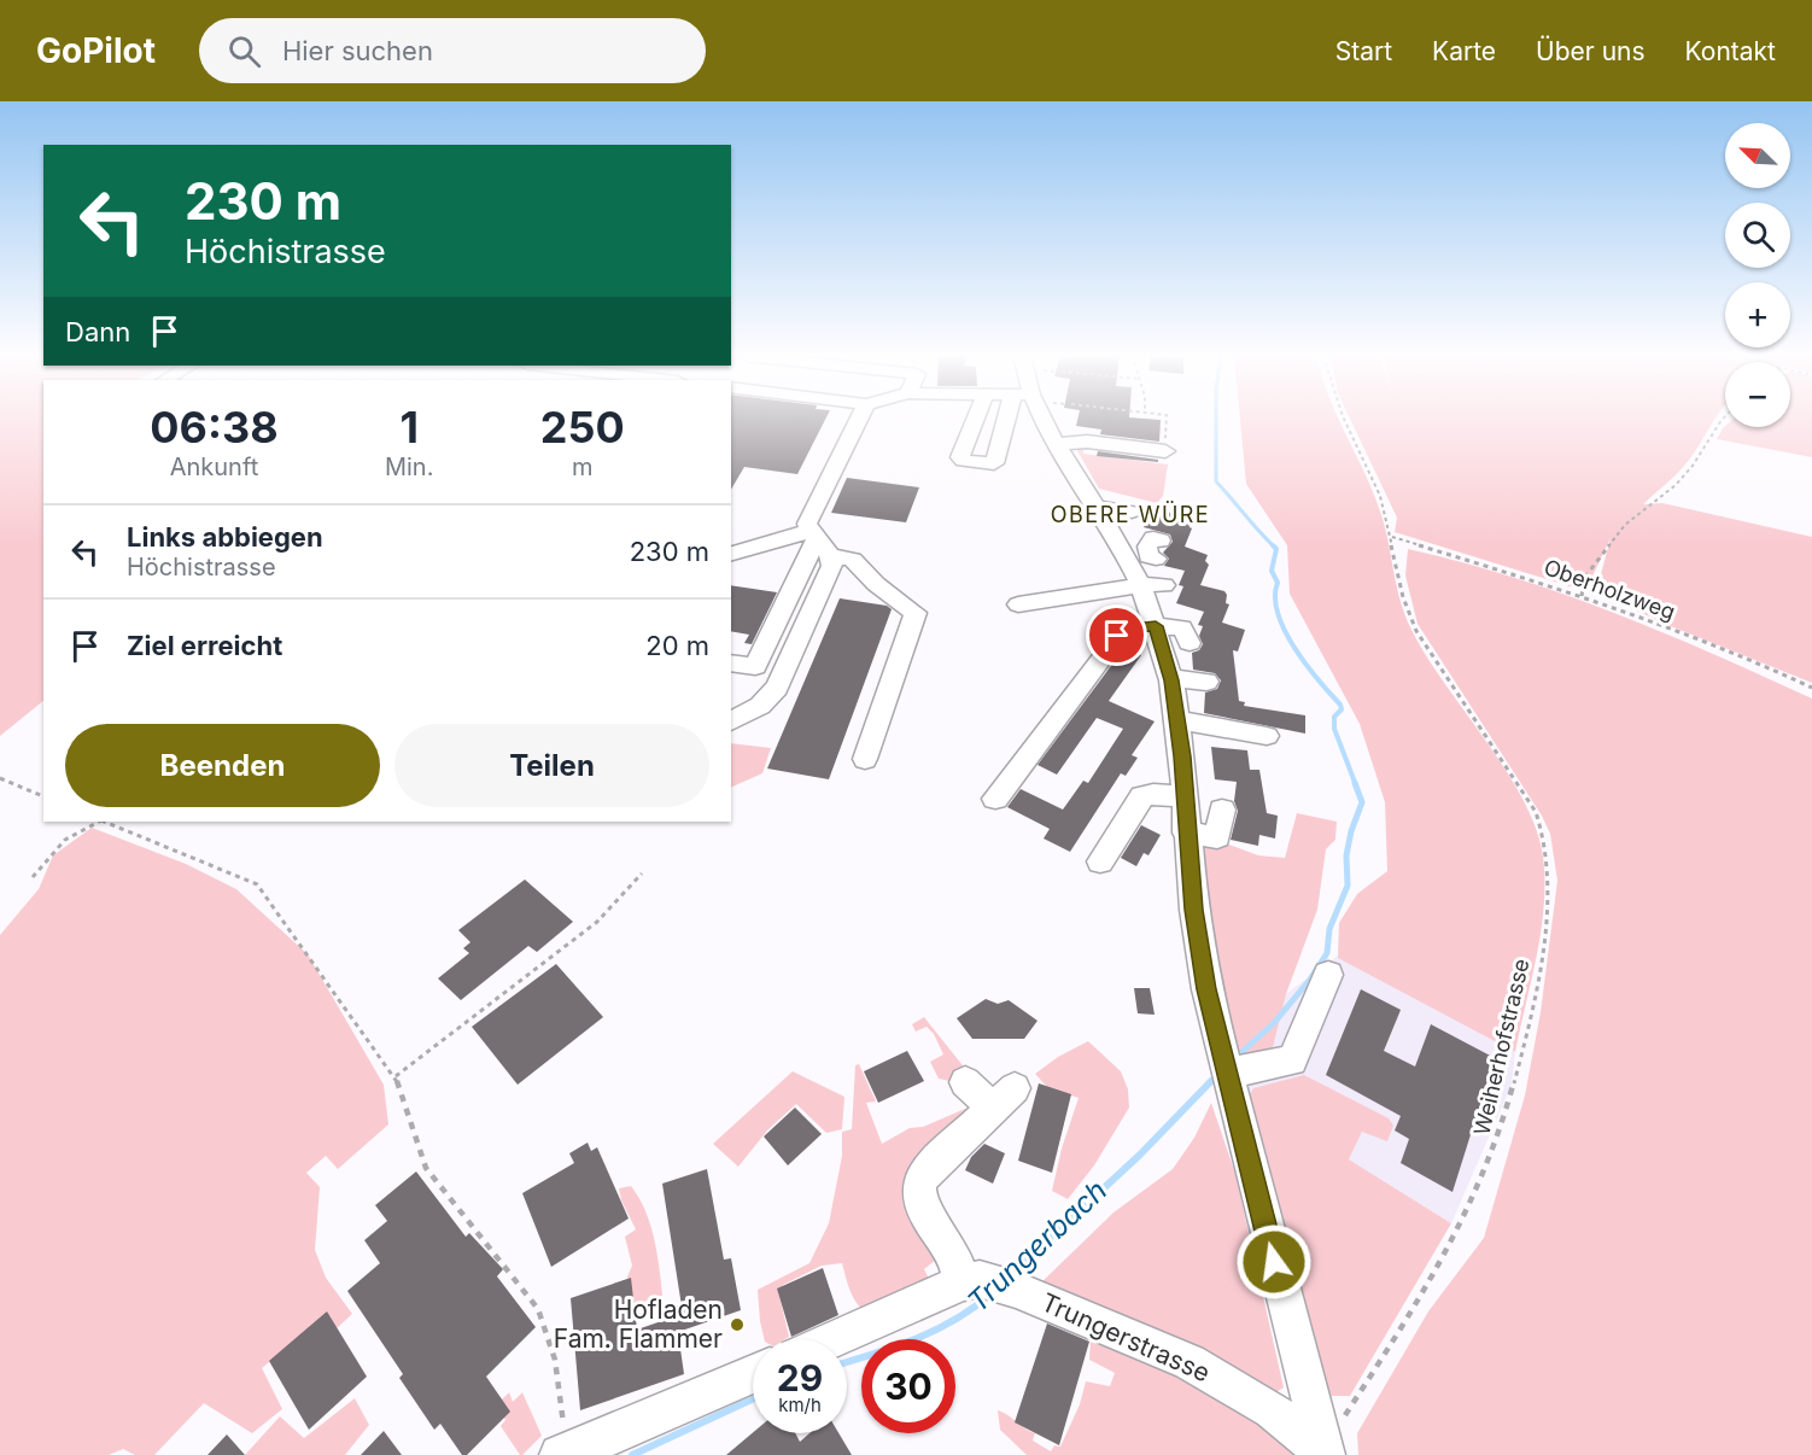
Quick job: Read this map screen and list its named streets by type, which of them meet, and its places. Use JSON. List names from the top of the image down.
{
  "streets": {
    "street": ["Trungerstrasse"],
    "path": ["Oberholzweg", "Weiherhofstrasse"]
  },
  "crossings": [
    ["Oberholzweg", "Weiherhofstrasse"]
  ],
  "districts": ["OBERE WÜRE"],
  "water": ["Trungerbach"],
  "places": ["Hofladen Fam. Flammer"],
  "north": "top left",
  "page": {
    "header": "GoPilot",
    "search": "Hier suchen",
    "nav": [
      "Start",
      "Karte",
      "Über uns",
      "Kontakt"
    ],
    "map_buttons": ["+", "−"],
    "turn": ["230 m", "Höchistrasse"],
    "then": "Dann",
    "eta": [
      "06:38",
      "Ankunft",
      "1",
      "Min.",
      "250",
      "m"
    ],
    "list": [
      {
        "name": "Links abbiegen",
        "note": "Höchistrasse",
        "value": "230 m"
      },
      {
        "name": "Ziel erreicht",
        "value": "20 m"
      }
    ],
    "buttons": ["Beenden", "Teilen"],
    "speed": "29 km/h",
    "limit": "30"
  }
}
